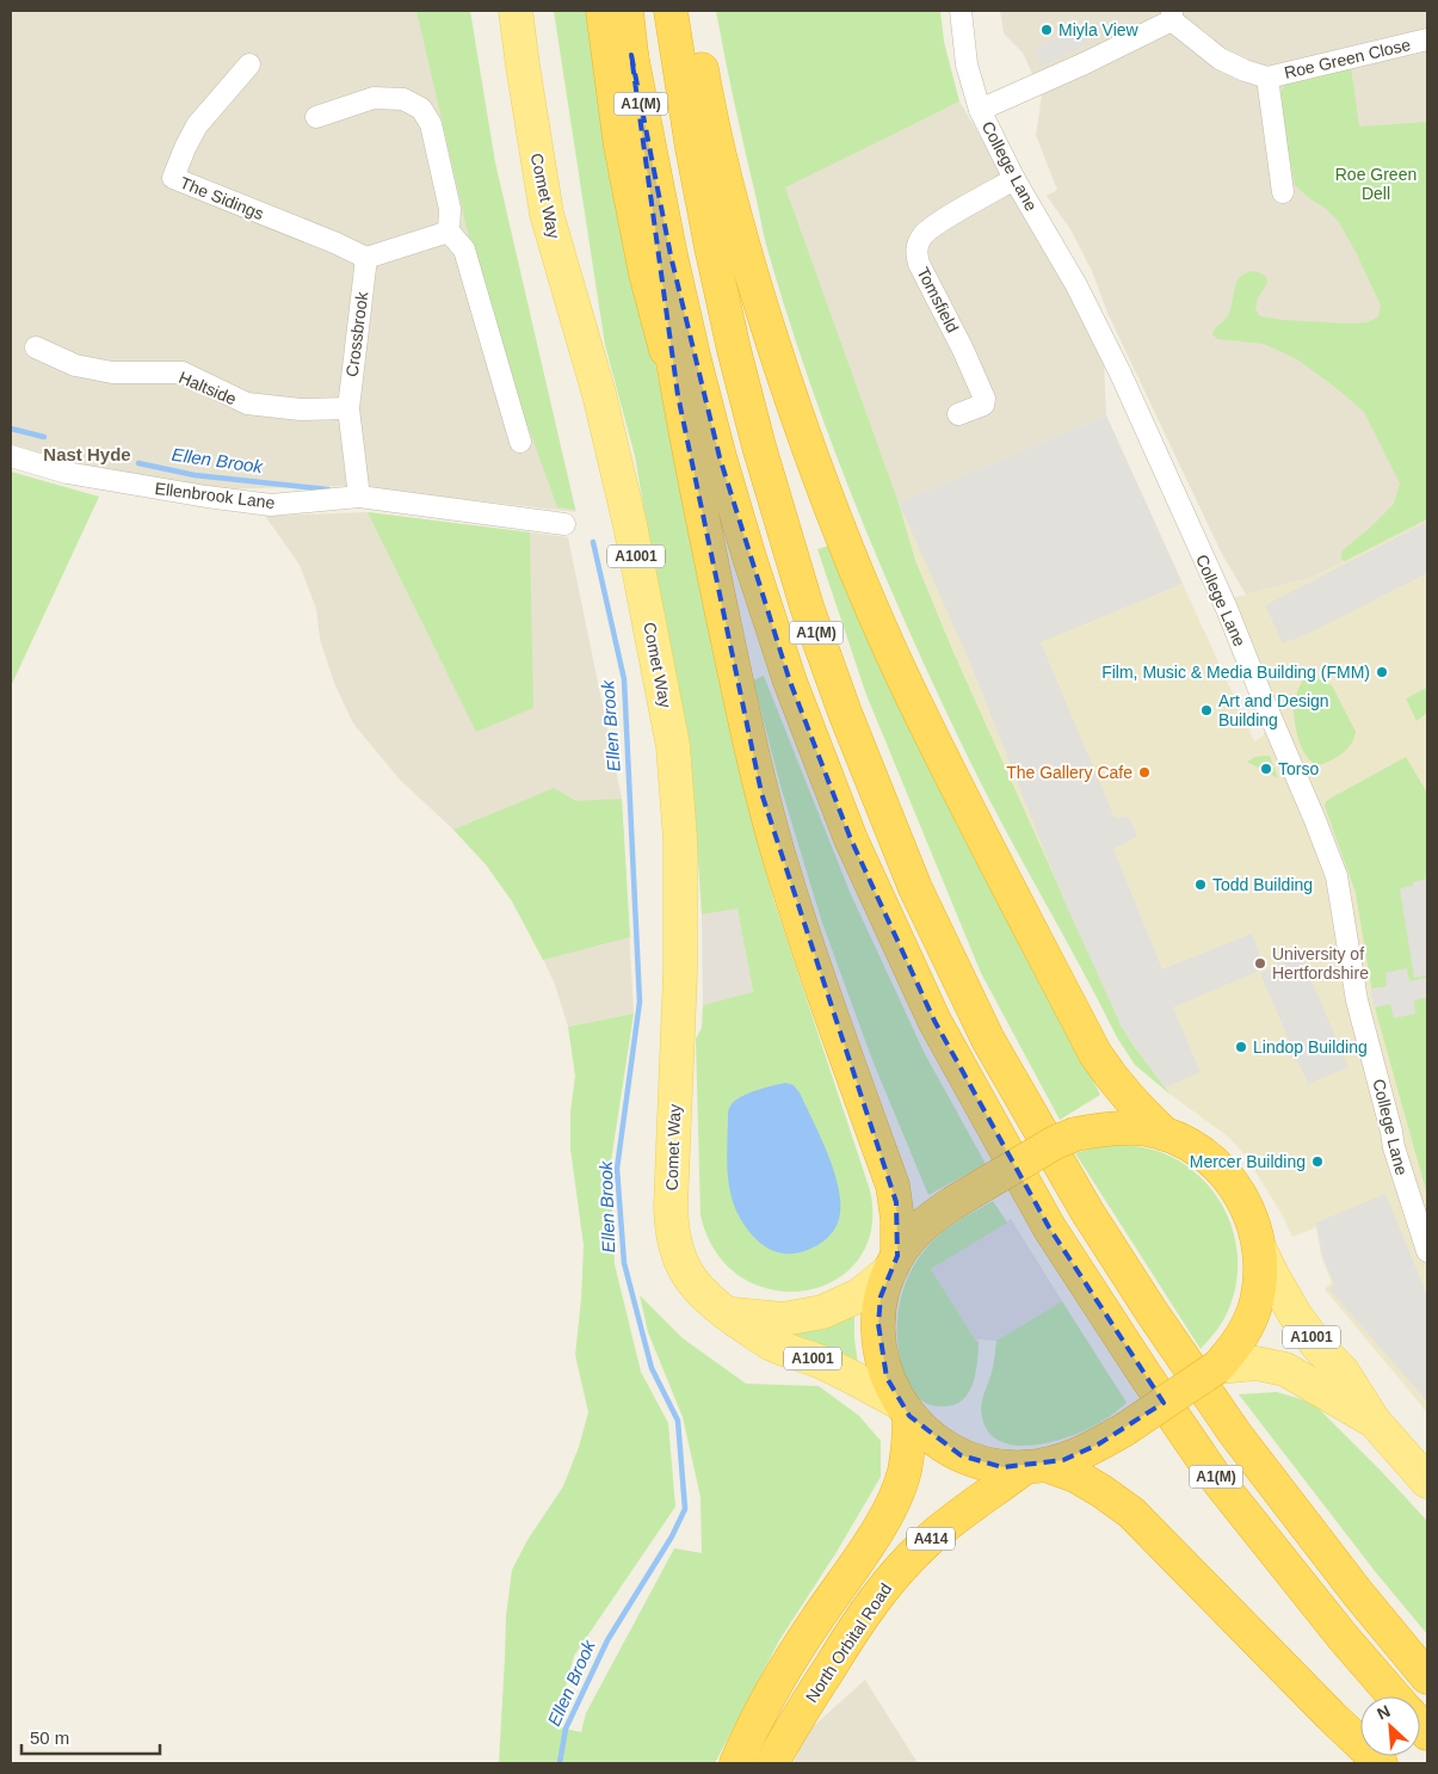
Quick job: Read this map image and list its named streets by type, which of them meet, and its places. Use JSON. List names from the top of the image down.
{
  "streets": {
    "highway": ["A1(M)", "A414", "North Orbital Road"],
    "main road": ["Comet Way", "A1001"],
    "street": [
      "Roe Green Close",
      "College Lane",
      "The Sidings",
      "Tomsfield",
      "Crossbrook",
      "Haltside",
      "Ellenbrook Lane"
    ]
  },
  "crossings": [
    ["Roe Green Close", "College Lane"],
    ["College Lane", "Tomsfield"],
    ["The Sidings", "Crossbrook"],
    ["Crossbrook", "Haltside"],
    ["Crossbrook", "Ellenbrook Lane"]
  ],
  "districts": ["Nast Hyde"],
  "water": ["Ellen Brook"],
  "parks": ["Roe Green Dell"],
  "places": [
    "Miyla View",
    "Film, Music & Media Building (FMM)",
    "Art and Design Building",
    "Torso",
    "The Gallery Cafe",
    "Todd Building",
    "University of Hertfordshire",
    "Lindop Building",
    "Mercer Building"
  ],
  "scale_bar": "50 m",
  "north": "top left"
}
